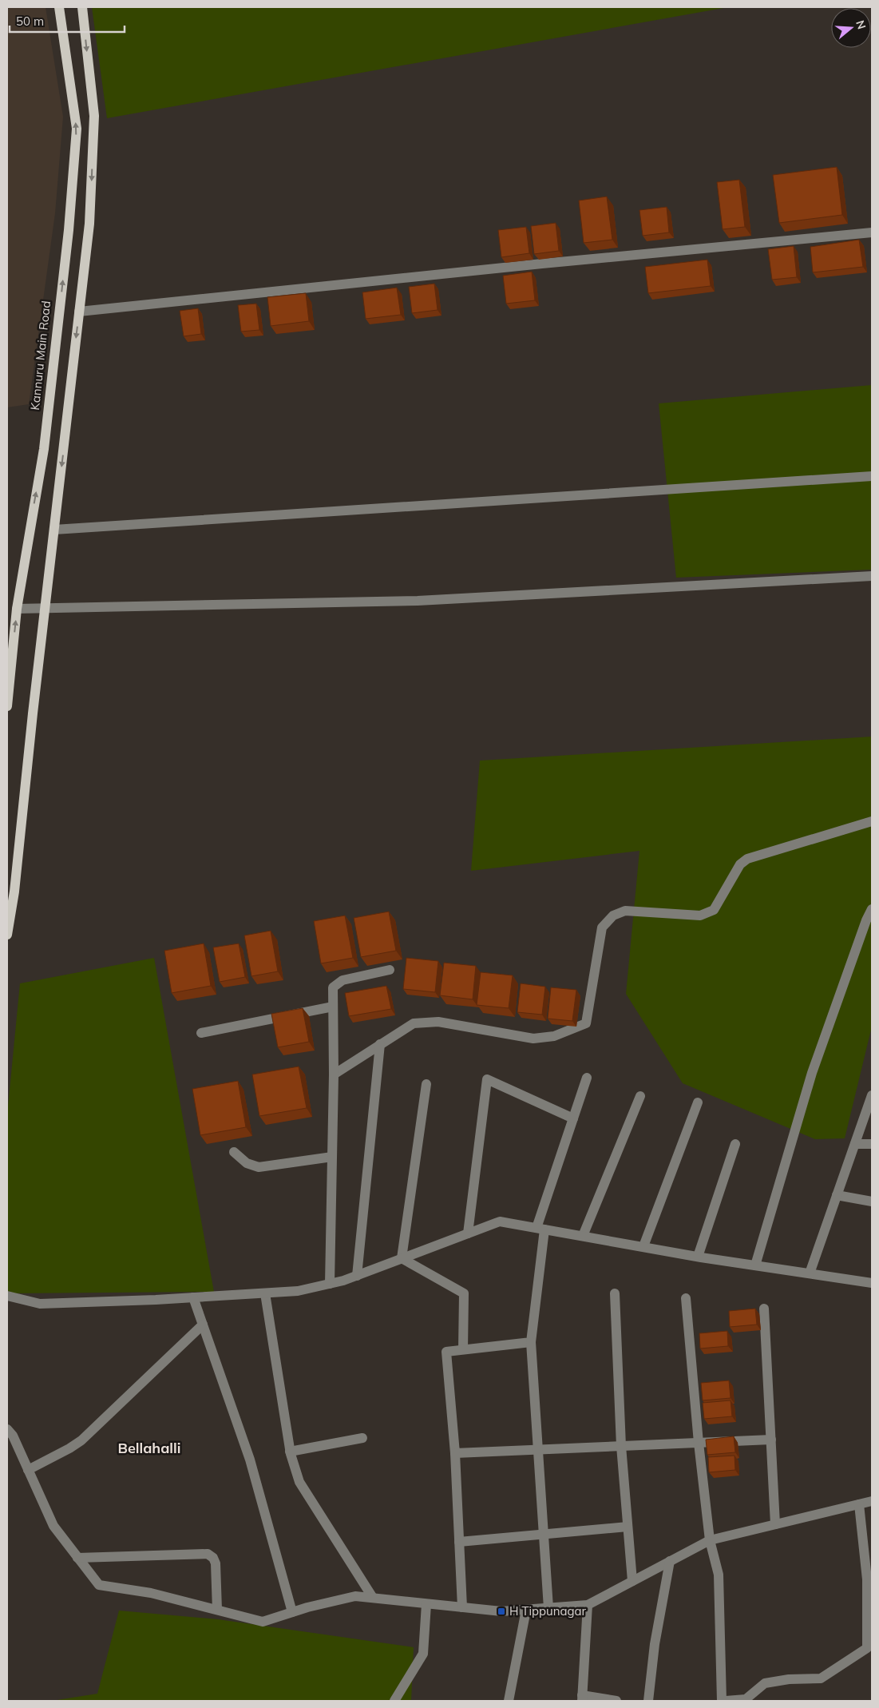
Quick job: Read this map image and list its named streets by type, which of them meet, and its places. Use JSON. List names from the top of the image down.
{
  "streets": {
    "main road": ["Kannuru Main Road"]
  },
  "districts": ["Bellahalli"],
  "places": {
    "transit": ["H Tippunagar"]
  },
  "scale_bar": "50 m",
  "north": "right"
}
